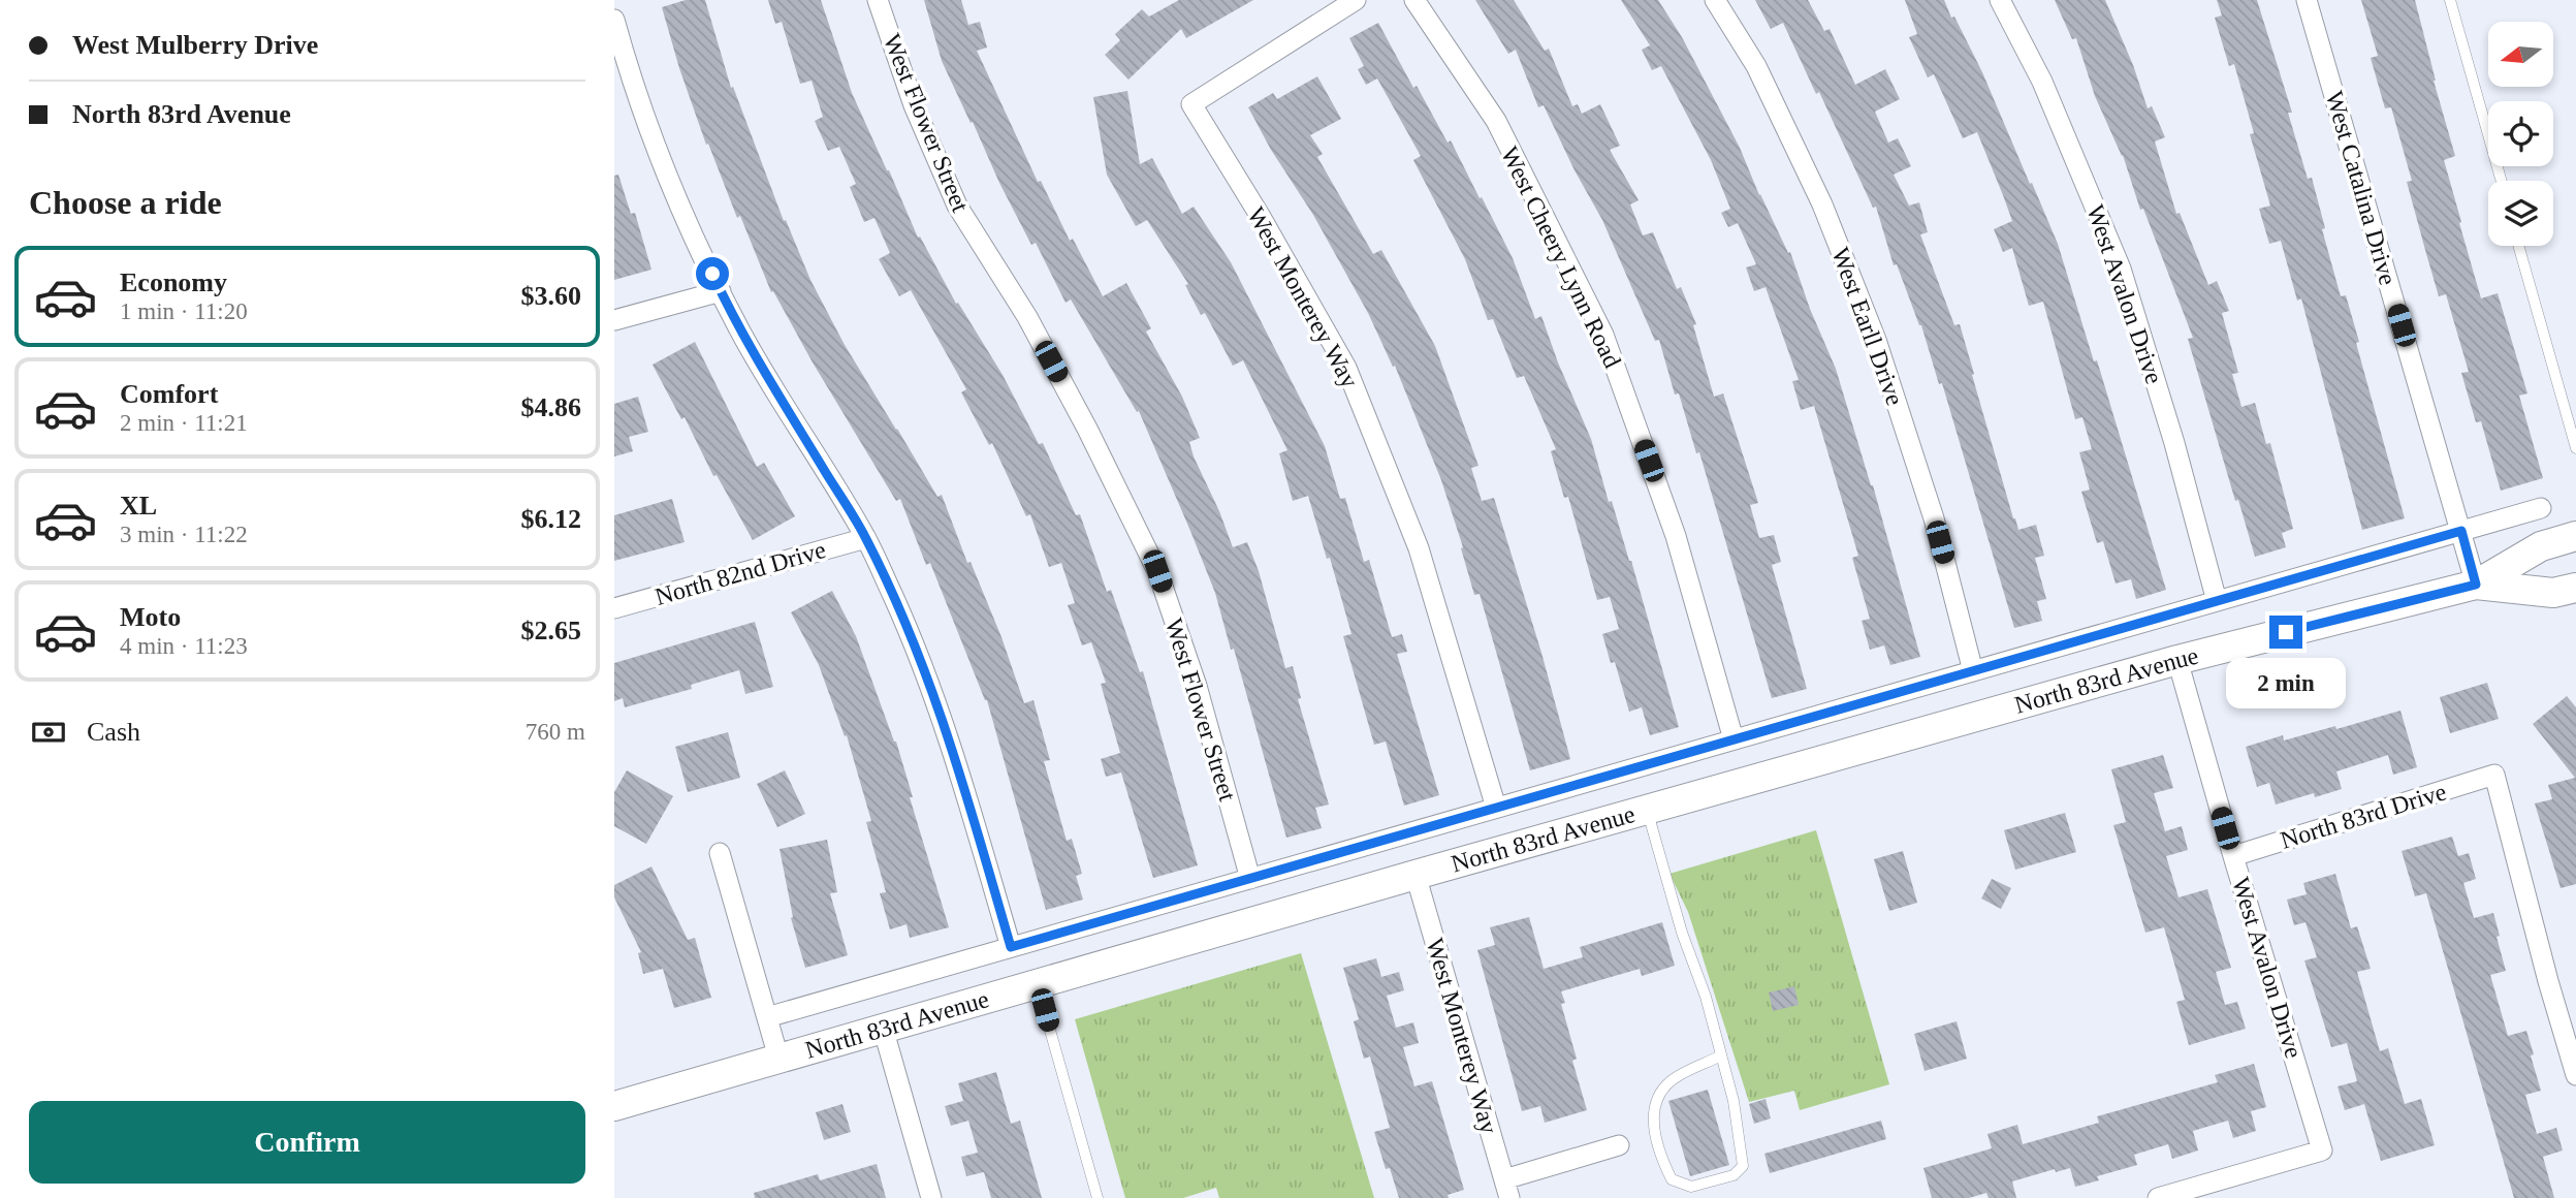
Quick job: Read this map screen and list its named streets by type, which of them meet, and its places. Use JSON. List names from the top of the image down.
{
  "streets": {
    "main road": ["North 83rd Avenue"],
    "street": [
      "West Flower Street",
      "West Catalina Drive",
      "West Cheery Lynn Road",
      "West Avalon Drive",
      "West Monterey Way",
      "West Earll Drive",
      "North 82nd Drive",
      "North 83rd Drive"
    ]
  },
  "crossings": [
    ["West Flower Street", "North 83rd Avenue"],
    ["West Catalina Drive", "North 83rd Avenue"],
    ["West Cheery Lynn Road", "North 83rd Avenue"],
    ["West Avalon Drive", "North 83rd Avenue"],
    ["West Avalon Drive", "North 83rd Drive"],
    ["West Monterey Way", "North 83rd Avenue"],
    ["West Earll Drive", "North 83rd Avenue"]
  ],
  "north": "left",
  "page": {
    "banner": ["West Mulberry Drive", "North 83rd Avenue"],
    "heading": "Choose a ride",
    "list": [
      {
        "name": "Economy",
        "note": "1 min · 11:20",
        "value": "$3.60"
      },
      {
        "name": "Comfort",
        "note": "2 min · 11:21",
        "value": "$4.86"
      },
      {
        "name": "XL",
        "note": "3 min · 11:22",
        "value": "$6.12"
      },
      {
        "name": "Moto",
        "note": "4 min · 11:23",
        "value": "$2.65"
      }
    ],
    "bubble": "2 min",
    "pay": ["Cash", "760 m"],
    "buttons": "Confirm"
  }
}
